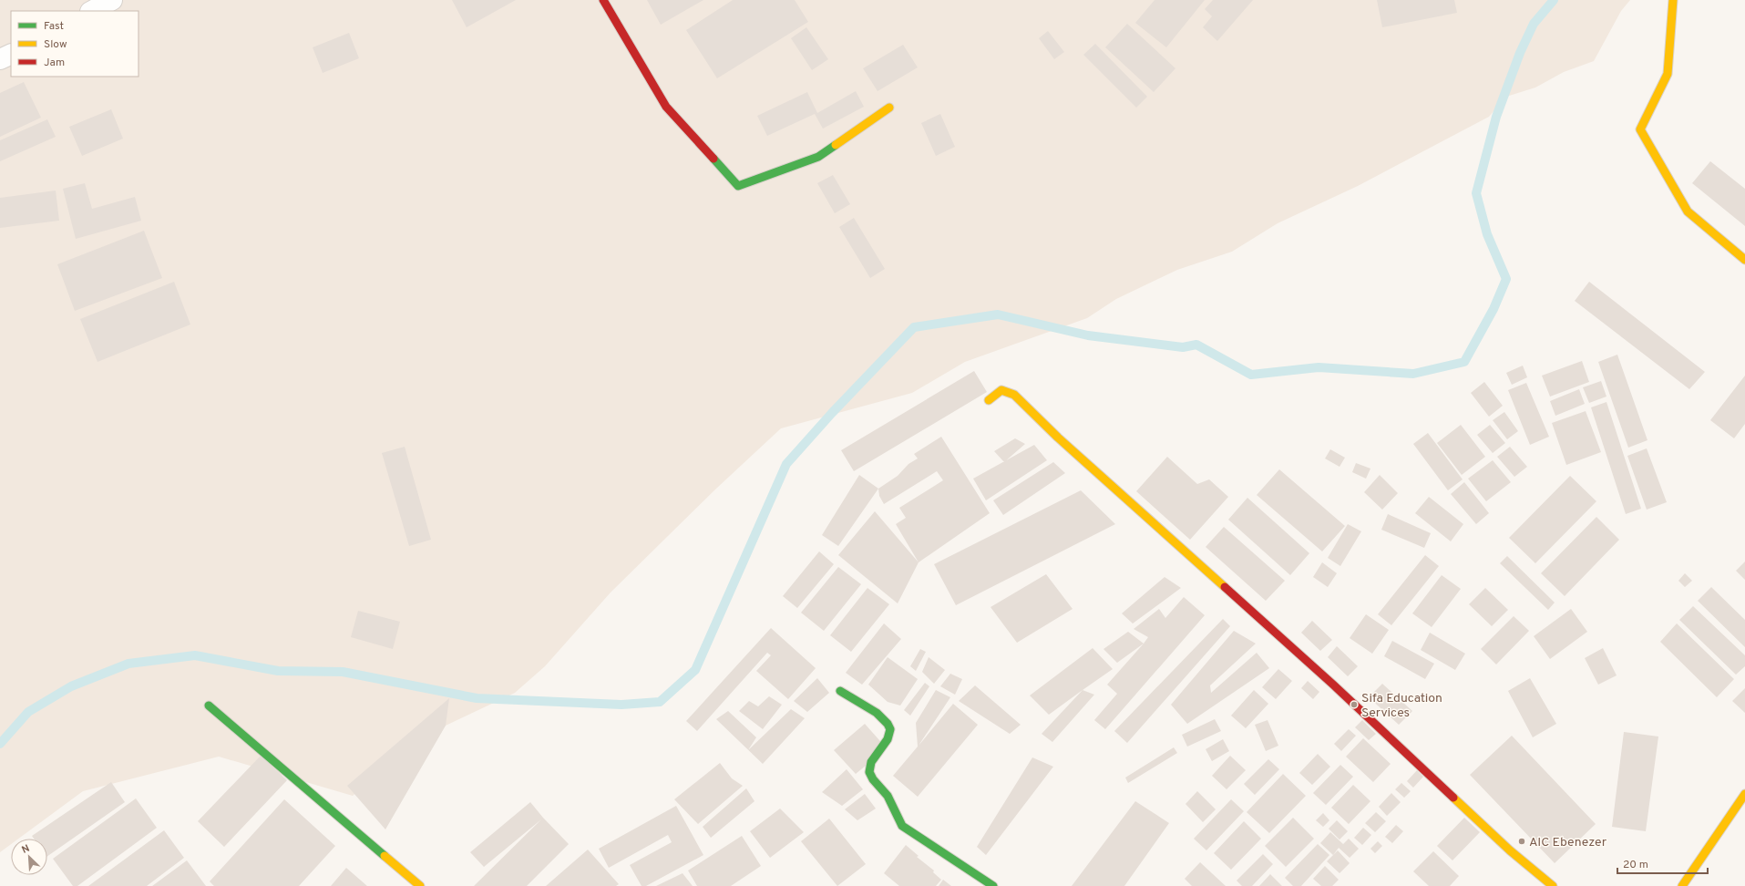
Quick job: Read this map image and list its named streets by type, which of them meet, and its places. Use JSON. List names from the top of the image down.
{
  "places": ["Sifa Education Services", "AIC Ebenezer"],
  "legend": ["Fast", "Slow", "Jam"],
  "scale_bar": "20 m",
  "north": "top left"
}
